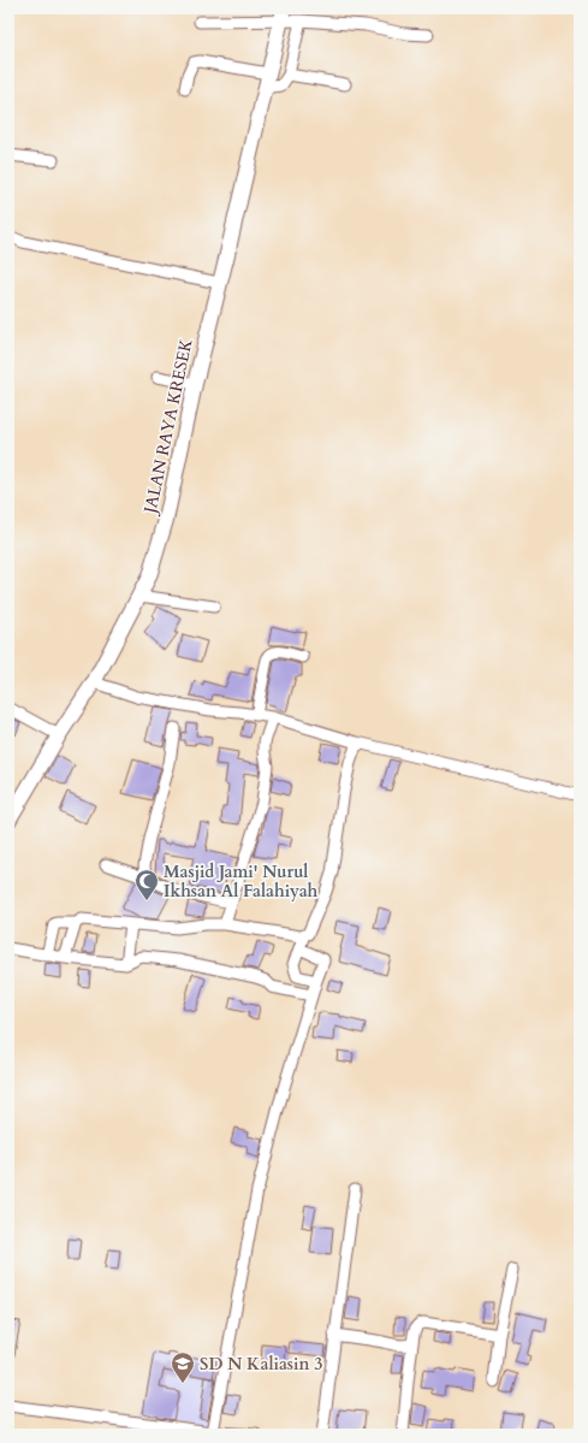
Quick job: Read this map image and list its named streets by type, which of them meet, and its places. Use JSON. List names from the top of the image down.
{
  "streets": {
    "main road": ["JALAN RAYA KRESEK"]
  },
  "places": {
    "mosque": ["Masjid Jami' Nurul Ikhsan Al Falahiyah"],
    "school or university": ["SD N Kaliasin 3"]
  }
}
